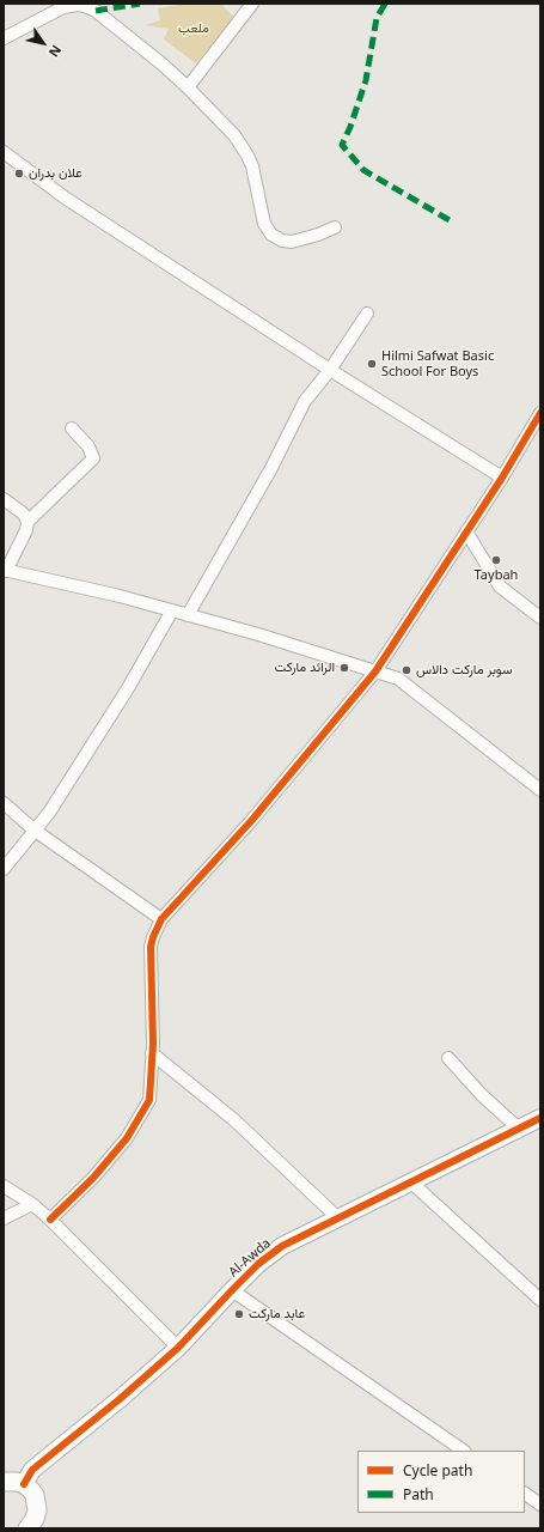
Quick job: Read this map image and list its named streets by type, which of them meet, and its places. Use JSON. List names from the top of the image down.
{
  "streets": {
    "street": ["Al-Awda"]
  },
  "parks": ["ملعب"],
  "places": [
    "علان بدران",
    "Hilmi Safwat Basic School For Boys",
    "Taybah",
    "الرائد ماركت",
    "سوبر ماركت دالاس",
    "عابد ماركت"
  ],
  "legend": ["Cycle path", "Path"],
  "north": "bottom right"
}
